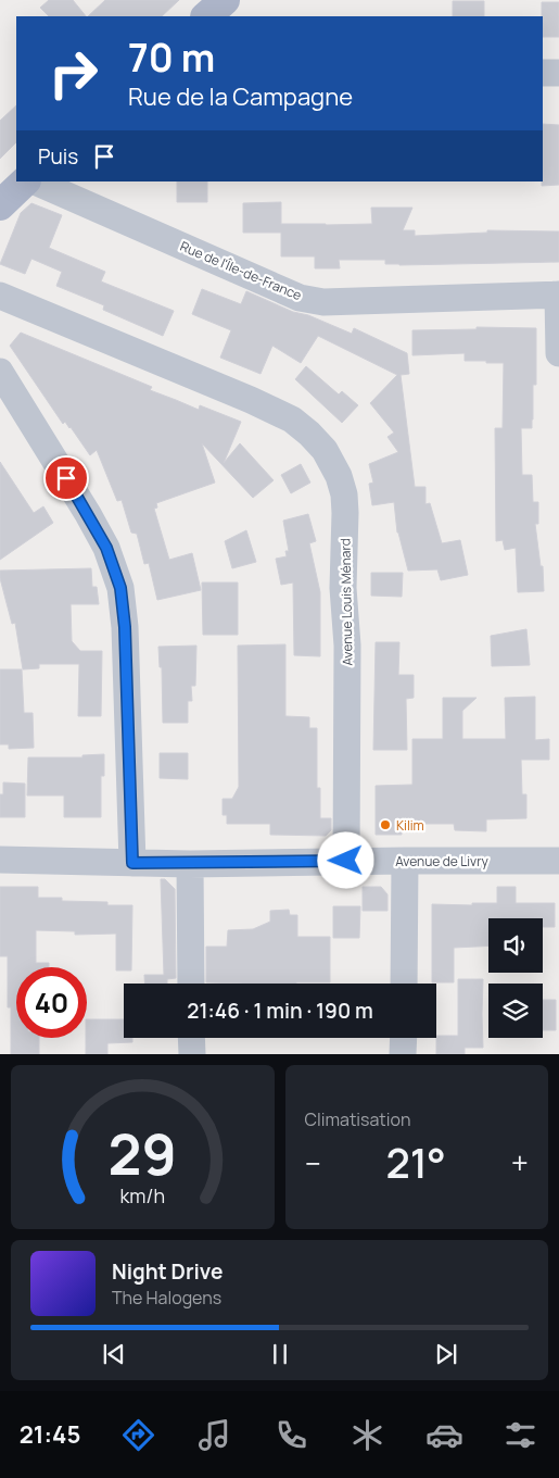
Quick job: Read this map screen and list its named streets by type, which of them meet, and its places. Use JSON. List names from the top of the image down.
{
  "streets": {
    "street": ["Rue de l'Île-de-France", "Avenue Louis Ménard", "Avenue de Livry"]
  },
  "crossings": [
    ["Avenue Louis Ménard", "Avenue de Livry"]
  ],
  "places": ["Kilim"],
  "page": {
    "turn": ["70 m", "Rue de la Campagne"],
    "then": "Puis",
    "limit": "40",
    "trip": "21:46 · 1 min · 190 m",
    "tile": "Climatisation",
    "heat": ["−", "21°", "+"],
    "song": ["Night Drive", "The Halogens"],
    "tabs": "21:45",
    "gauge": ["29", "km/h"]
  }
}
